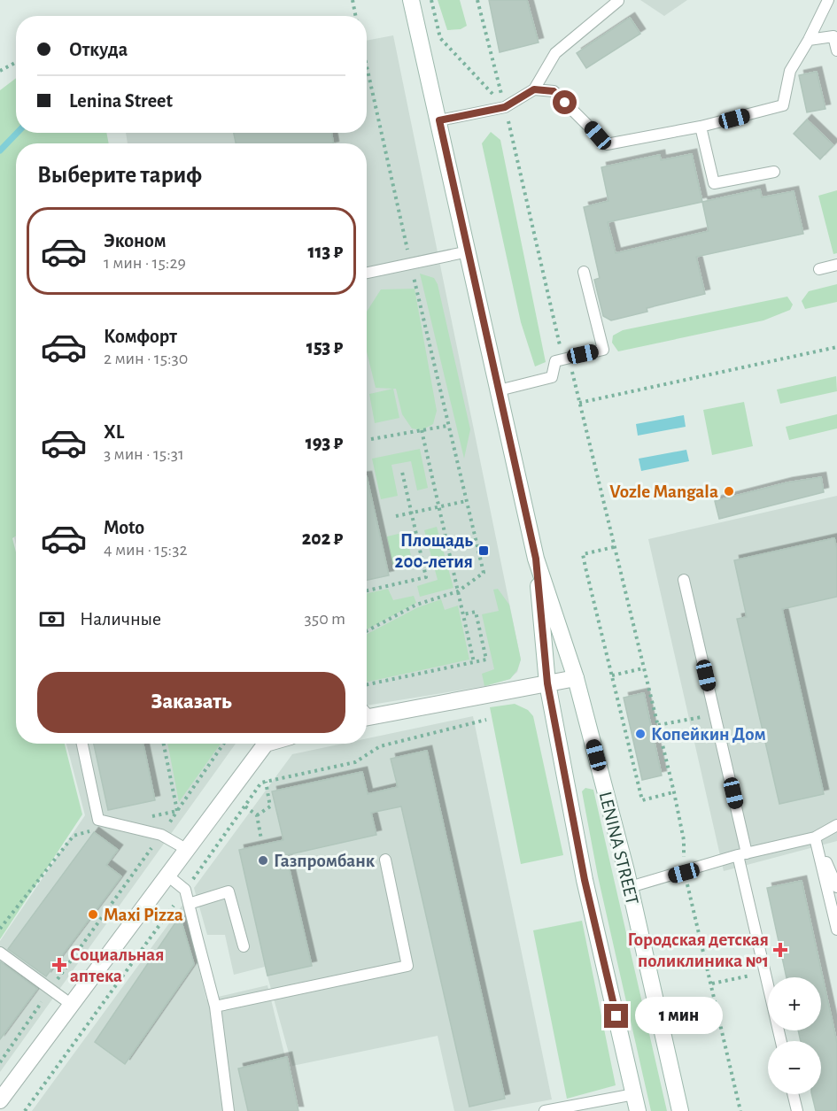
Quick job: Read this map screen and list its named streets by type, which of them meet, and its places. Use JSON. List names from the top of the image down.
{
  "streets": {
    "main road": ["LENINA STREET"]
  },
  "places": {
    "other": [
      "Vozle Mangala",
      "Копейкин Дом",
      "Газпромбанк",
      "Maxi Pizza"
    ],
    "transit": ["Площадь 200-летия"],
    "health": ["Городская детская поликлиника №1", "Социальная аптека"]
  },
  "page": {
    "banner": ["Откуда", "Lenina Street"],
    "heading": "Выберите тариф",
    "list": [
      {
        "name": "Эконом",
        "note": "1 мин · 15:29",
        "value": "113 ₽"
      },
      {
        "name": "Комфорт",
        "note": "2 мин · 15:30",
        "value": "153 ₽"
      },
      {
        "name": "XL",
        "note": "3 мин · 15:31",
        "value": "193 ₽"
      },
      {
        "name": "Moto",
        "note": "4 мин · 15:32",
        "value": "202 ₽"
      }
    ],
    "pay": ["Наличные", "350 m"],
    "buttons": "Заказать",
    "map_buttons": ["+", "−"],
    "bubble": "1 мин"
  }
}
